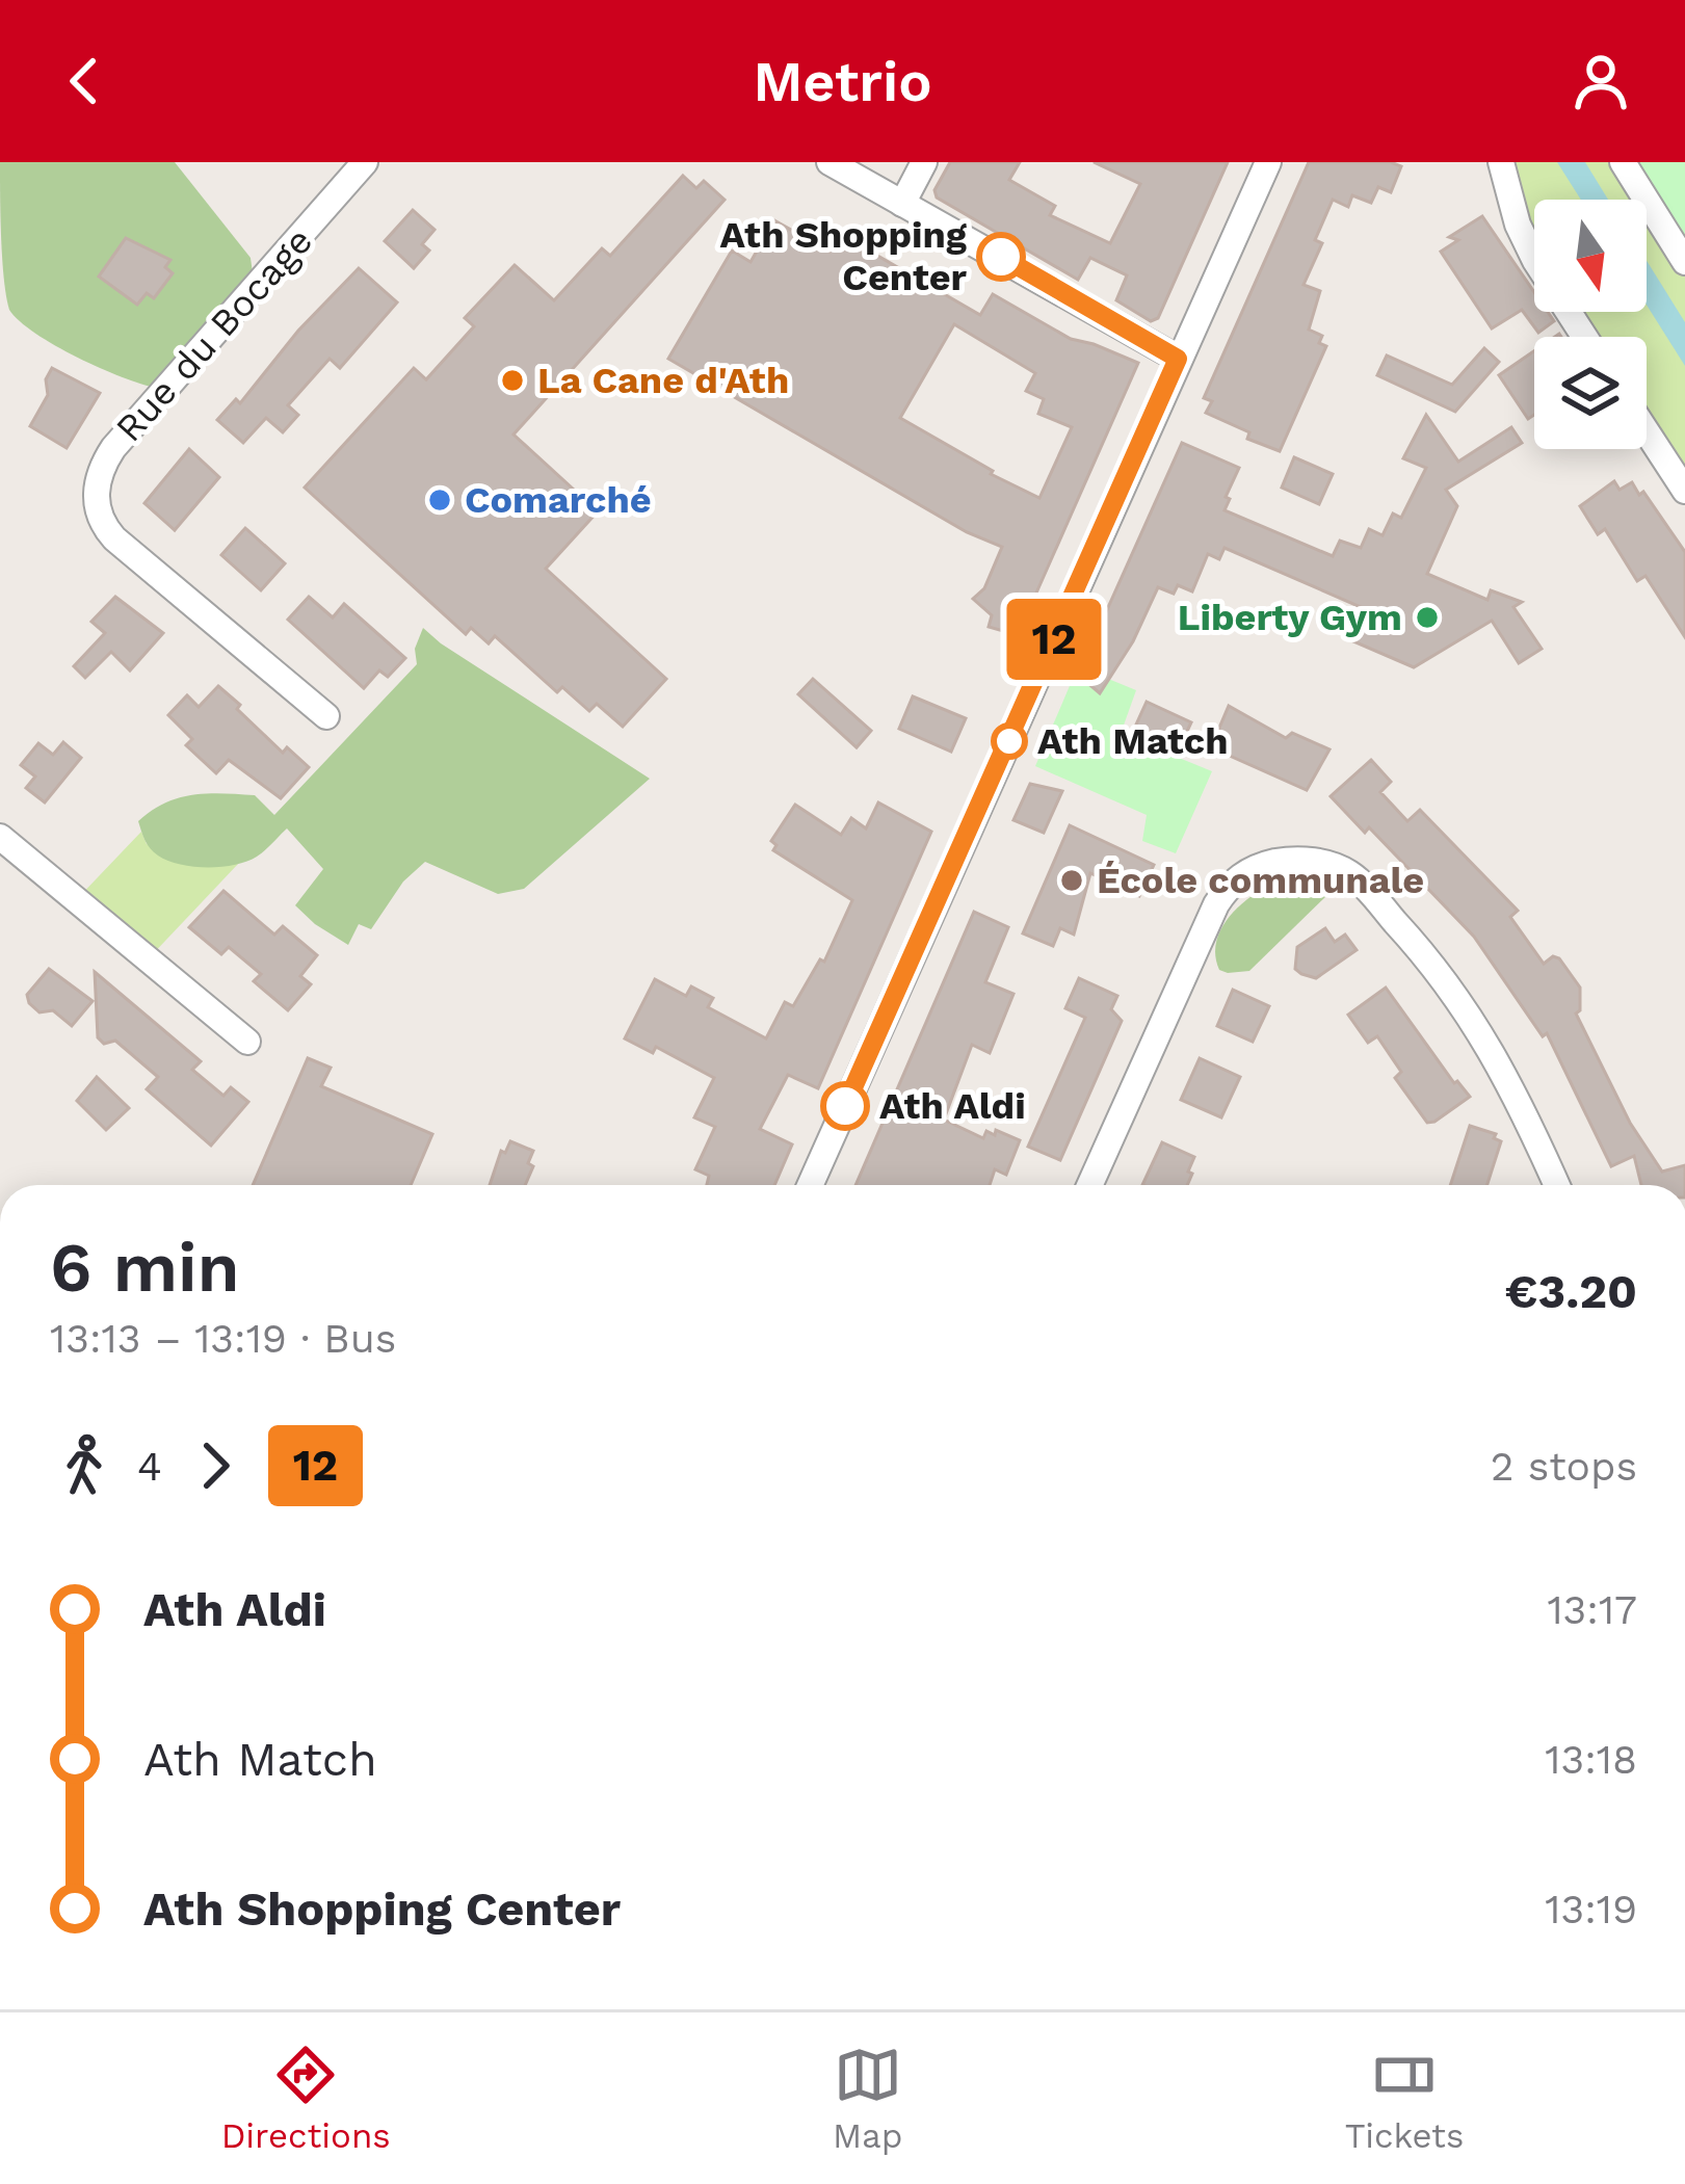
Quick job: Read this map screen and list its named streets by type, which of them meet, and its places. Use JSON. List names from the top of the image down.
{
  "streets": {
    "street": ["Rue du Bocage"]
  },
  "places": [
    "Ath Shopping Center",
    "La Cane d'Ath",
    "Comarché",
    "Liberty Gym",
    "Ath Match",
    "École communale",
    "Ath Aldi"
  ],
  "lines": ["bus line 12"],
  "north": "bottom",
  "page": {
    "header": "Metrio",
    "on_map": "12",
    "heading": ["6 min", "13:13 – 13:19 · Bus", "€3.20"],
    "legs": ["4", "12", "2 stops"],
    "list": [
      {
        "name": "Ath Aldi",
        "value": "13:17"
      },
      {
        "name": "Ath Match",
        "value": "13:18"
      },
      {
        "name": "Ath Shopping Center",
        "value": "13:19"
      }
    ],
    "tabs": ["Directions", "Map", "Tickets"]
  }
}
